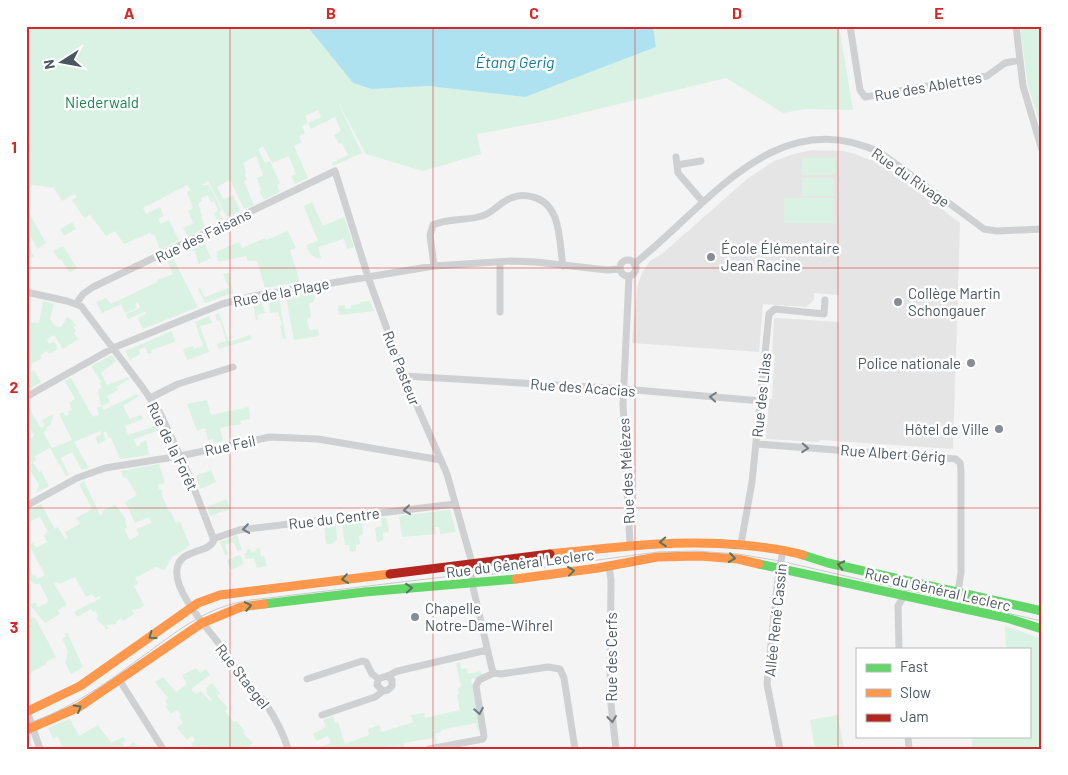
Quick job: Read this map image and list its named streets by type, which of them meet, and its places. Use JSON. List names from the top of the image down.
{
  "streets": {
    "main road": ["Rue du Général Leclerc"],
    "street": [
      "Rue des Ablettes",
      "Rue du Rivage",
      "Rue des Faisans",
      "Rue de la Plage",
      "Rue Pasteur",
      "Rue des Acacias",
      "Rue des Lilas",
      "Rue Feil",
      "Rue de la Forêt",
      "Rue Albert Gérig",
      "Rue des Mélèzes",
      "Rue du Centre",
      "Allée René Cassin",
      "Rue des Cerfs",
      "Rue Staegel"
    ]
  },
  "crossings": [
    ["Rue du Rivage", "Rue des Mélèzes"],
    ["Rue des Faisans", "Rue Pasteur"],
    ["Rue des Faisans", "Rue de la Forêt"],
    ["Rue de la Plage", "Rue Pasteur"],
    ["Rue de la Plage", "Rue de la Forêt"],
    ["Rue Pasteur", "Rue des Acacias"],
    ["Rue Pasteur", "Rue Feil"],
    ["Rue Pasteur", "Rue du Centre"],
    ["Rue Pasteur", "Rue du Général Leclerc"],
    ["Rue des Acacias", "Rue des Lilas"],
    ["Rue des Acacias", "Rue des Mélèzes"],
    ["Rue des Lilas", "Rue Albert Gérig"],
    ["Rue des Lilas", "Rue du Général Leclerc"],
    ["Rue Feil", "Rue de la Forêt"],
    ["Rue de la Forêt", "Rue du Centre"],
    ["Rue Albert Gérig", "Rue du Général Leclerc"],
    ["Rue des Mélèzes", "Rue du Général Leclerc"],
    ["Rue du Général Leclerc", "Allée René Cassin"],
    ["Rue du Général Leclerc", "Rue des Cerfs"],
    ["Rue du Général Leclerc", "Rue Staegel"]
  ],
  "one_way": ["Rue des Acacias", "Rue du Centre", "Rue des Cerfs"],
  "water": ["Étang Gerig"],
  "parks": ["Niederwald"],
  "places": [
    "École Élémentaire Jean Racine",
    "Collège Martin Schongauer",
    "Police nationale",
    "Hôtel de Ville",
    "Chapelle Notre-Dame-Wihrel"
  ],
  "legend": ["Fast", "Slow", "Jam"],
  "north": "left",
  "grid": {
    "columns": [
      "A",
      "B",
      "C",
      "D",
      "E"
    ],
    "rows": ["1", "2", "3"]
  }
}
